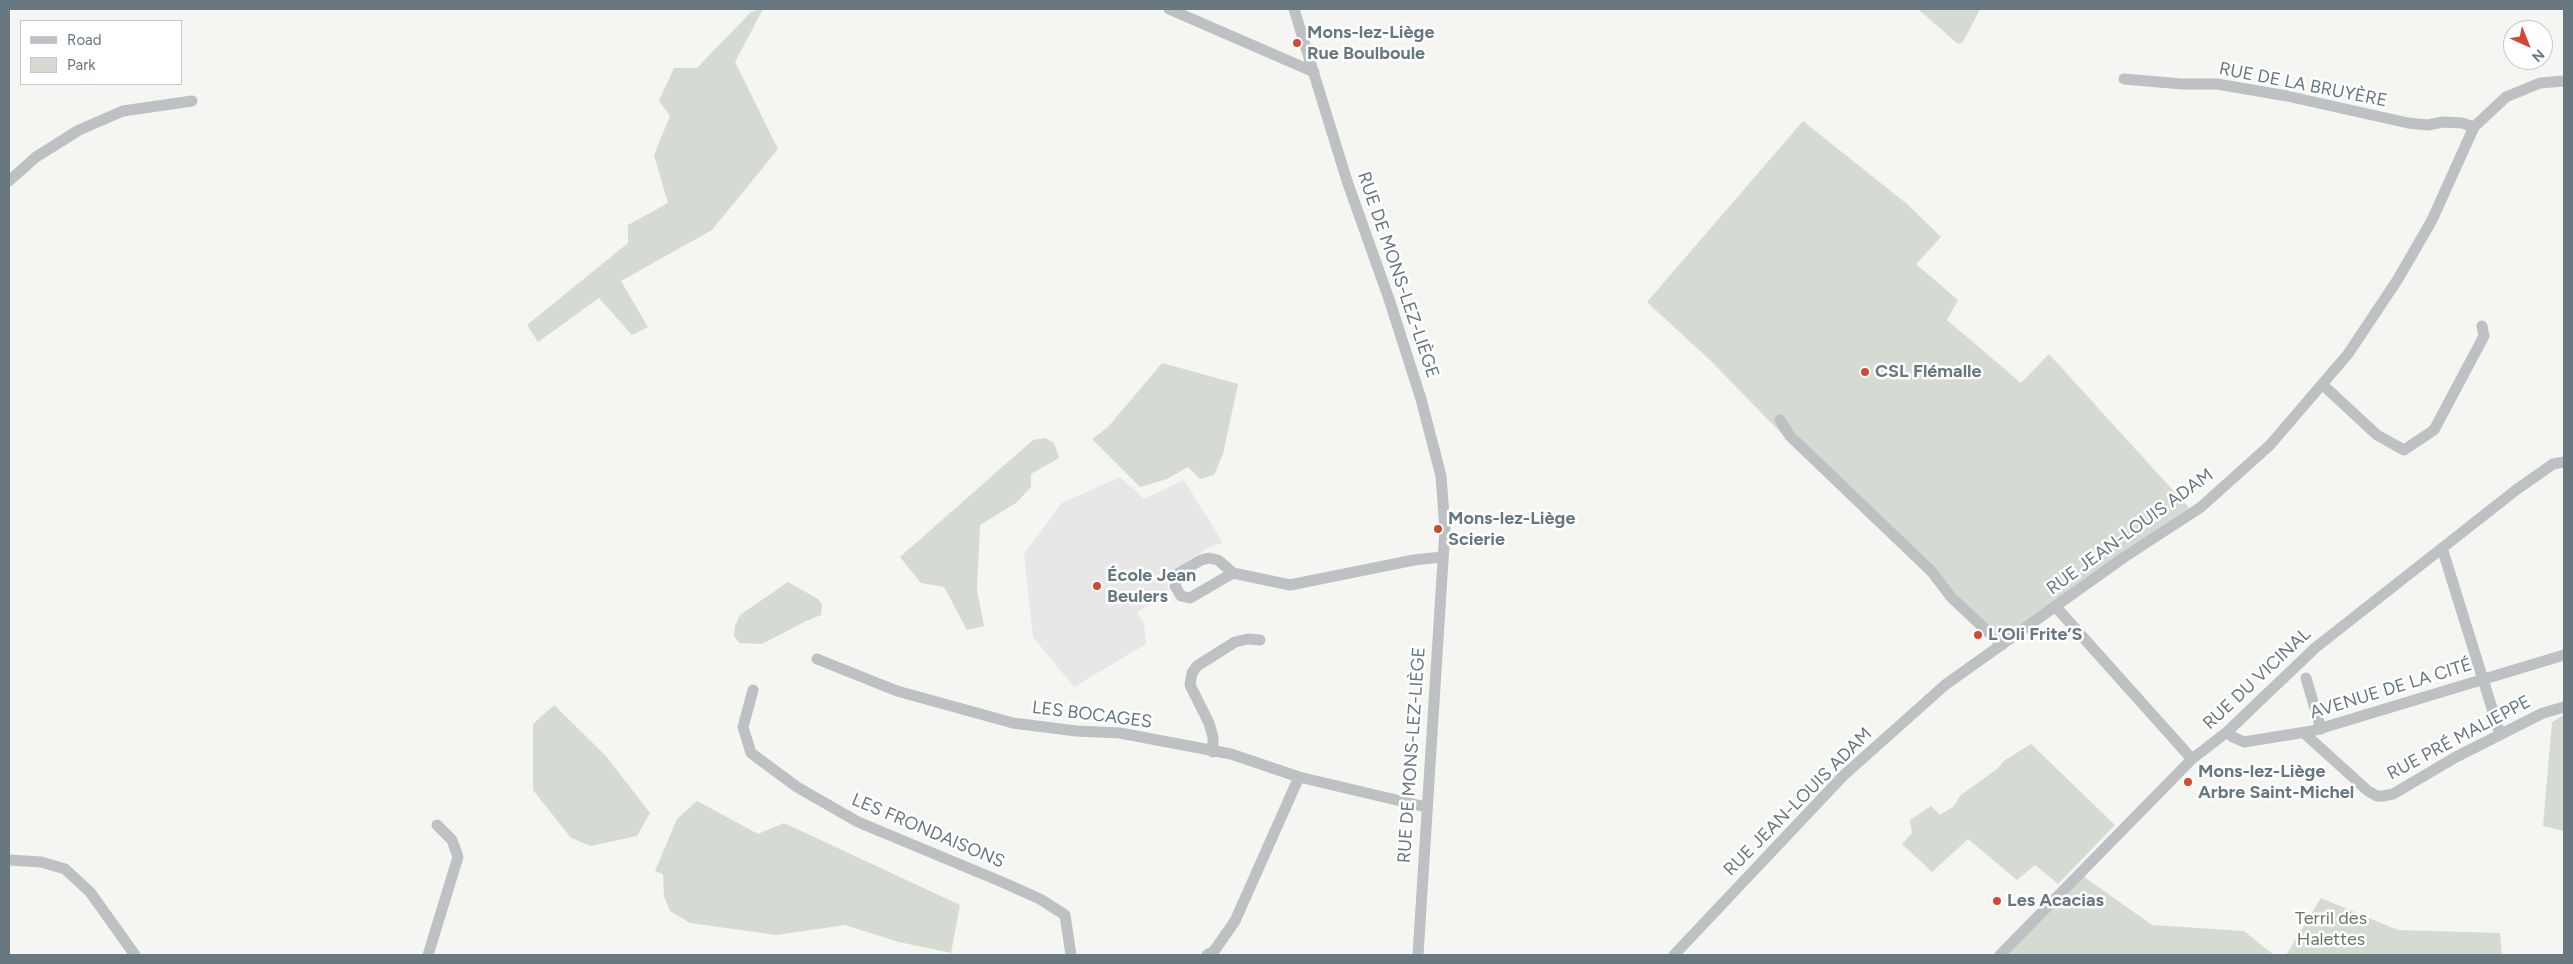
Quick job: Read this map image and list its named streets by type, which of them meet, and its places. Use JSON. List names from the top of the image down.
{
  "streets": {
    "street": [
      "RUE DE LA BRUYÈRE",
      "RUE DE MONS-LEZ-LIÈGE",
      "RUE JEAN-LOUIS ADAM",
      "RUE DU VICINAL",
      "AVENUE DE LA CITÉ",
      "LES BOCAGES",
      "RUE PRÉ MALIEPPE",
      "LES FRONDAISONS"
    ]
  },
  "crossings": [
    ["RUE DE LA BRUYÈRE", "RUE JEAN-LOUIS ADAM"],
    ["RUE DE MONS-LEZ-LIÈGE", "LES BOCAGES"],
    ["RUE DU VICINAL", "AVENUE DE LA CITÉ"],
    ["AVENUE DE LA CITÉ", "RUE PRÉ MALIEPPE"]
  ],
  "parks": ["Terril des Halettes"],
  "places": [
    "Mons-lez-Liège Rue Boulboule",
    "CSL Flémalle",
    "Mons-lez-Liège Scierie",
    "École Jean Beulers",
    "L’Oli Frite’S",
    "Mons-lez-Liège Arbre Saint-Michel",
    "Les Acacias"
  ],
  "legend": ["Road", "Park"],
  "north": "bottom right"
}
